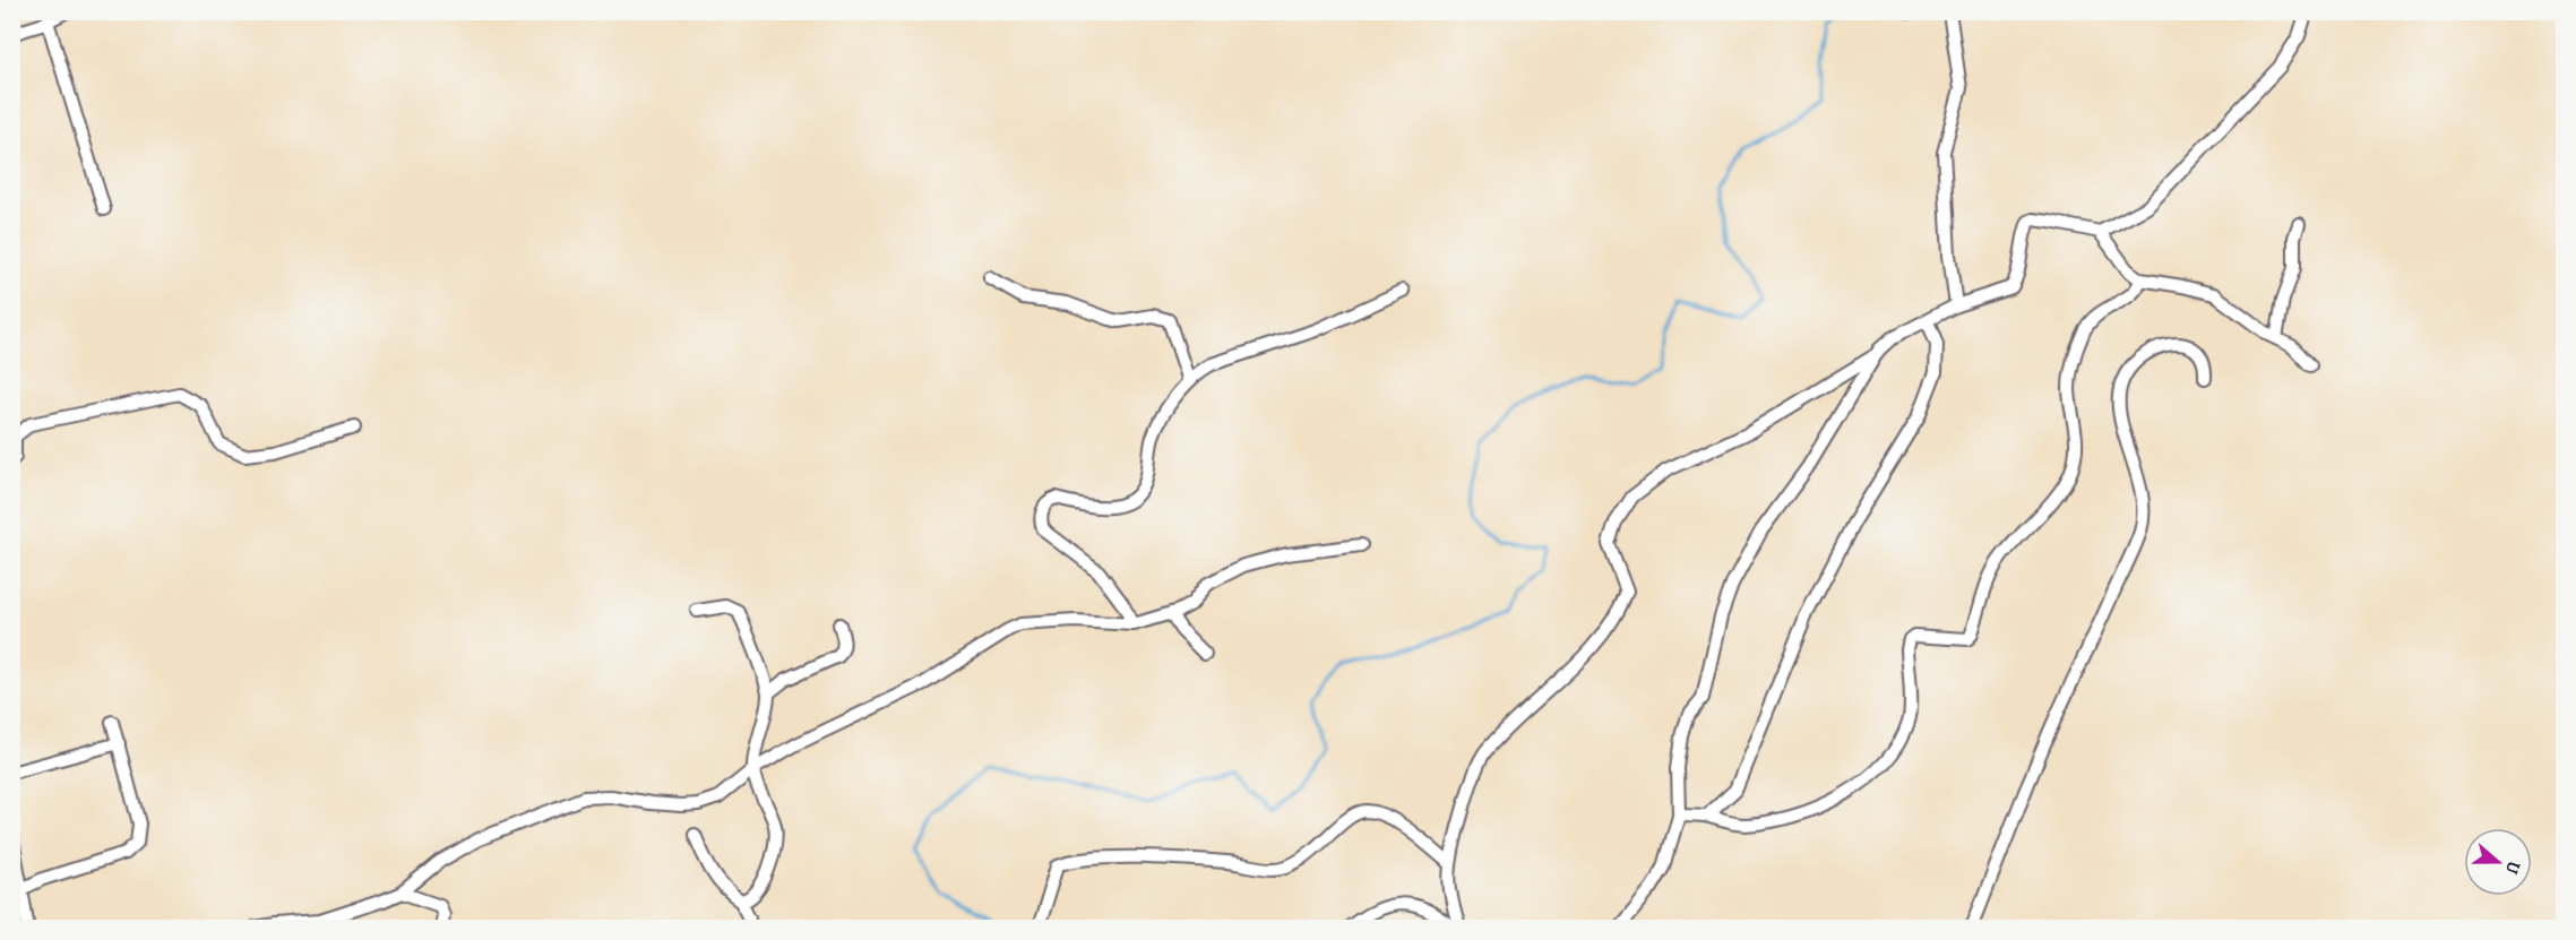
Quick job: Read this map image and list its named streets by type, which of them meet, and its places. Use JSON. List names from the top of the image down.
{
  "north": "right"
}
